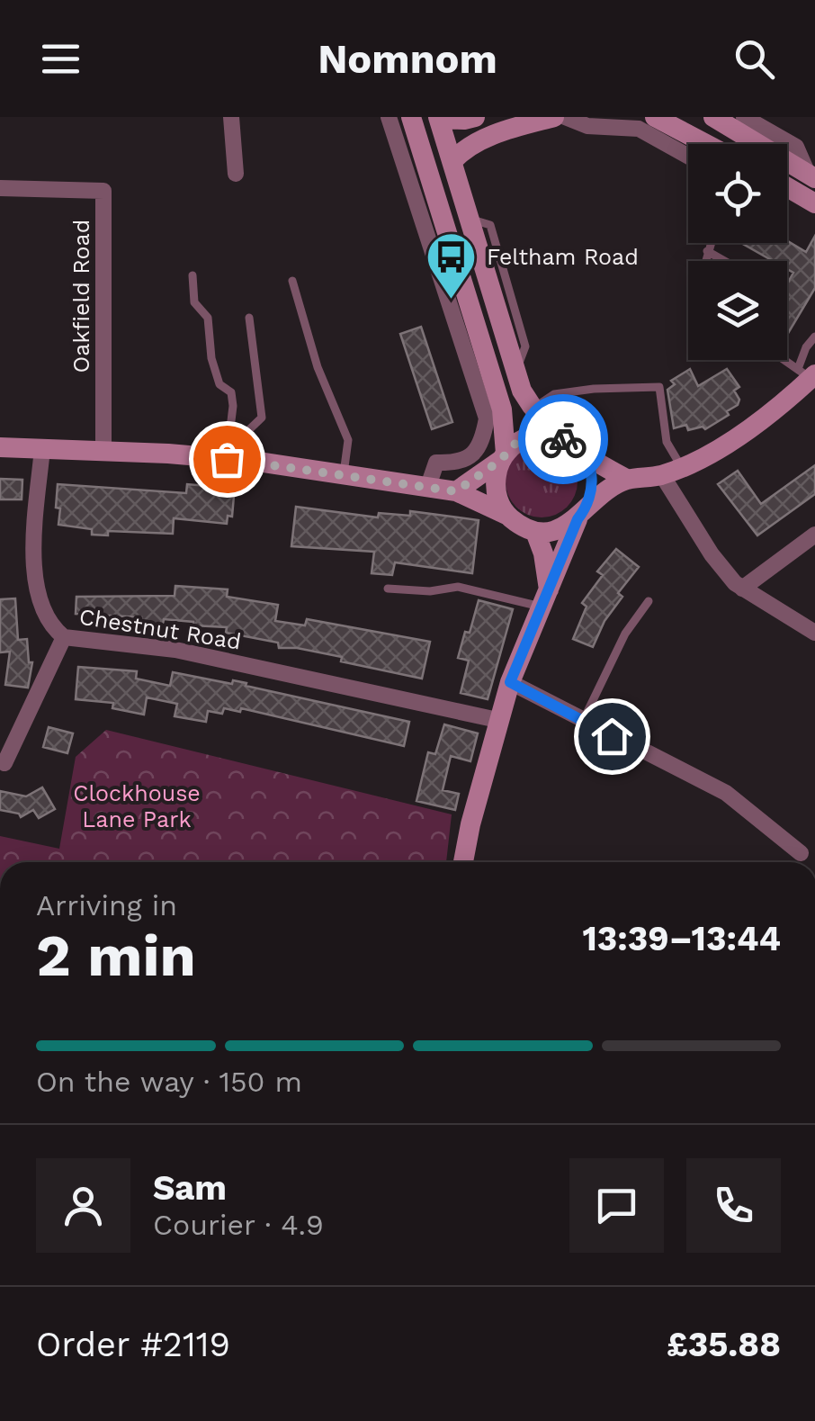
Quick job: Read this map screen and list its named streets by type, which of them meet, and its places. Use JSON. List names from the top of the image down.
{
  "streets": {
    "street": ["Oakfield Road", "Chestnut Road"]
  },
  "parks": ["Clockhouse Lane Park"],
  "places": {
    "bus stop": ["Feltham Road"]
  },
  "page": {
    "header": "Nomnom",
    "heading": ["2 min", "Arriving in", "13:39–13:44"],
    "panel": [
      "Sam",
      "Courier · 4.9",
      "Order #2119",
      "£35.88"
    ],
    "bar": "On the way · 150 m"
  }
}
